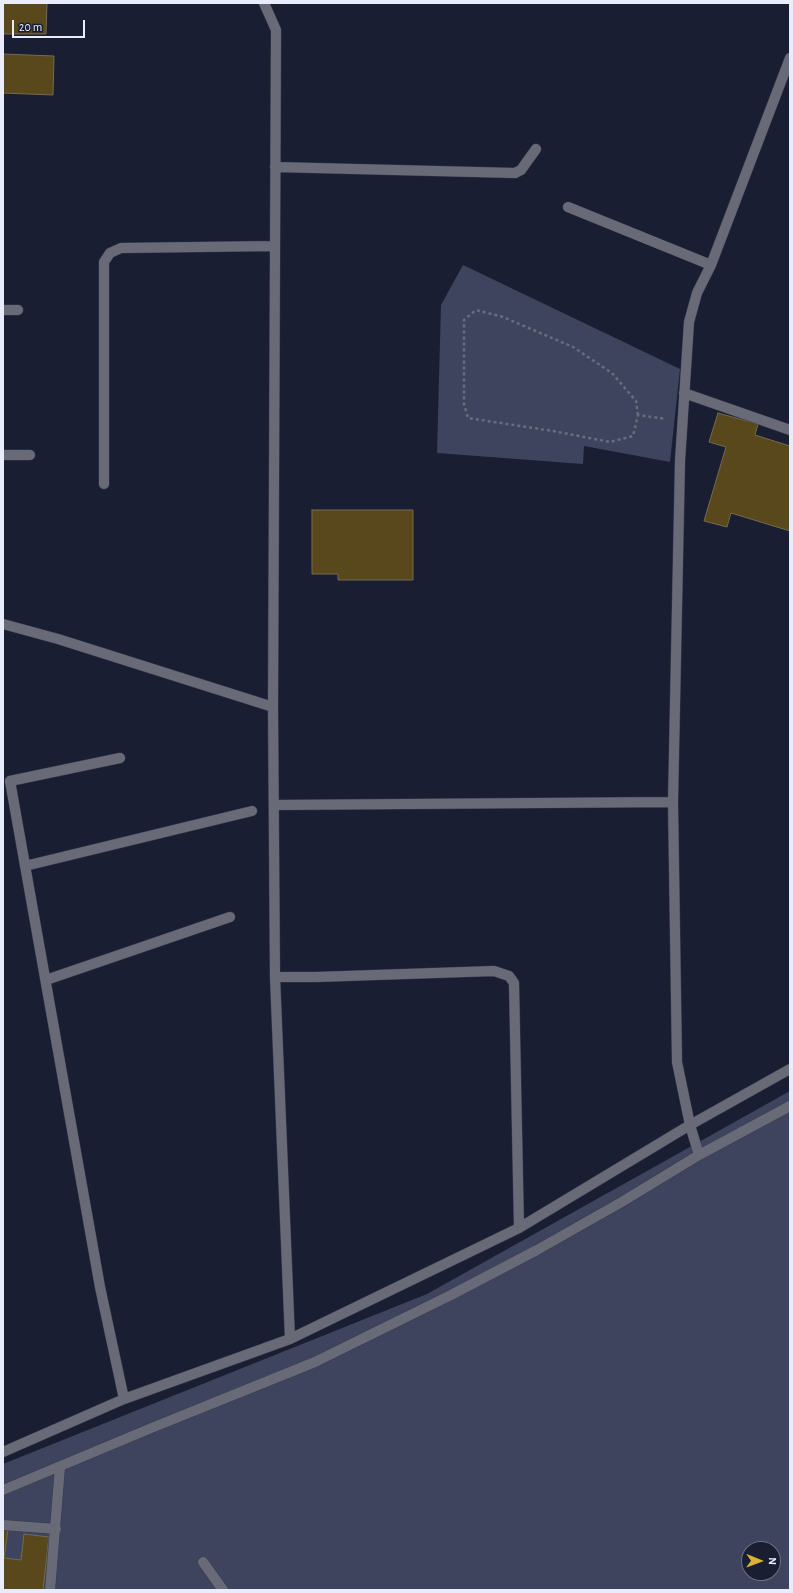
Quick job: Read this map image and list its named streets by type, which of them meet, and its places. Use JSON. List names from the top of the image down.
{
  "scale_bar": "20 m",
  "north": "right"
}
